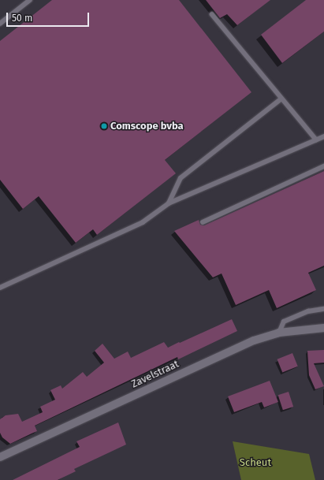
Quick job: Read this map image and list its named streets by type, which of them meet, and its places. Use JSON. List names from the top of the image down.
{
  "streets": {
    "street": ["Zavelstraat"]
  },
  "parks": ["Scheut"],
  "places": ["Comscope bvba"],
  "scale_bar": "50 m"
}
